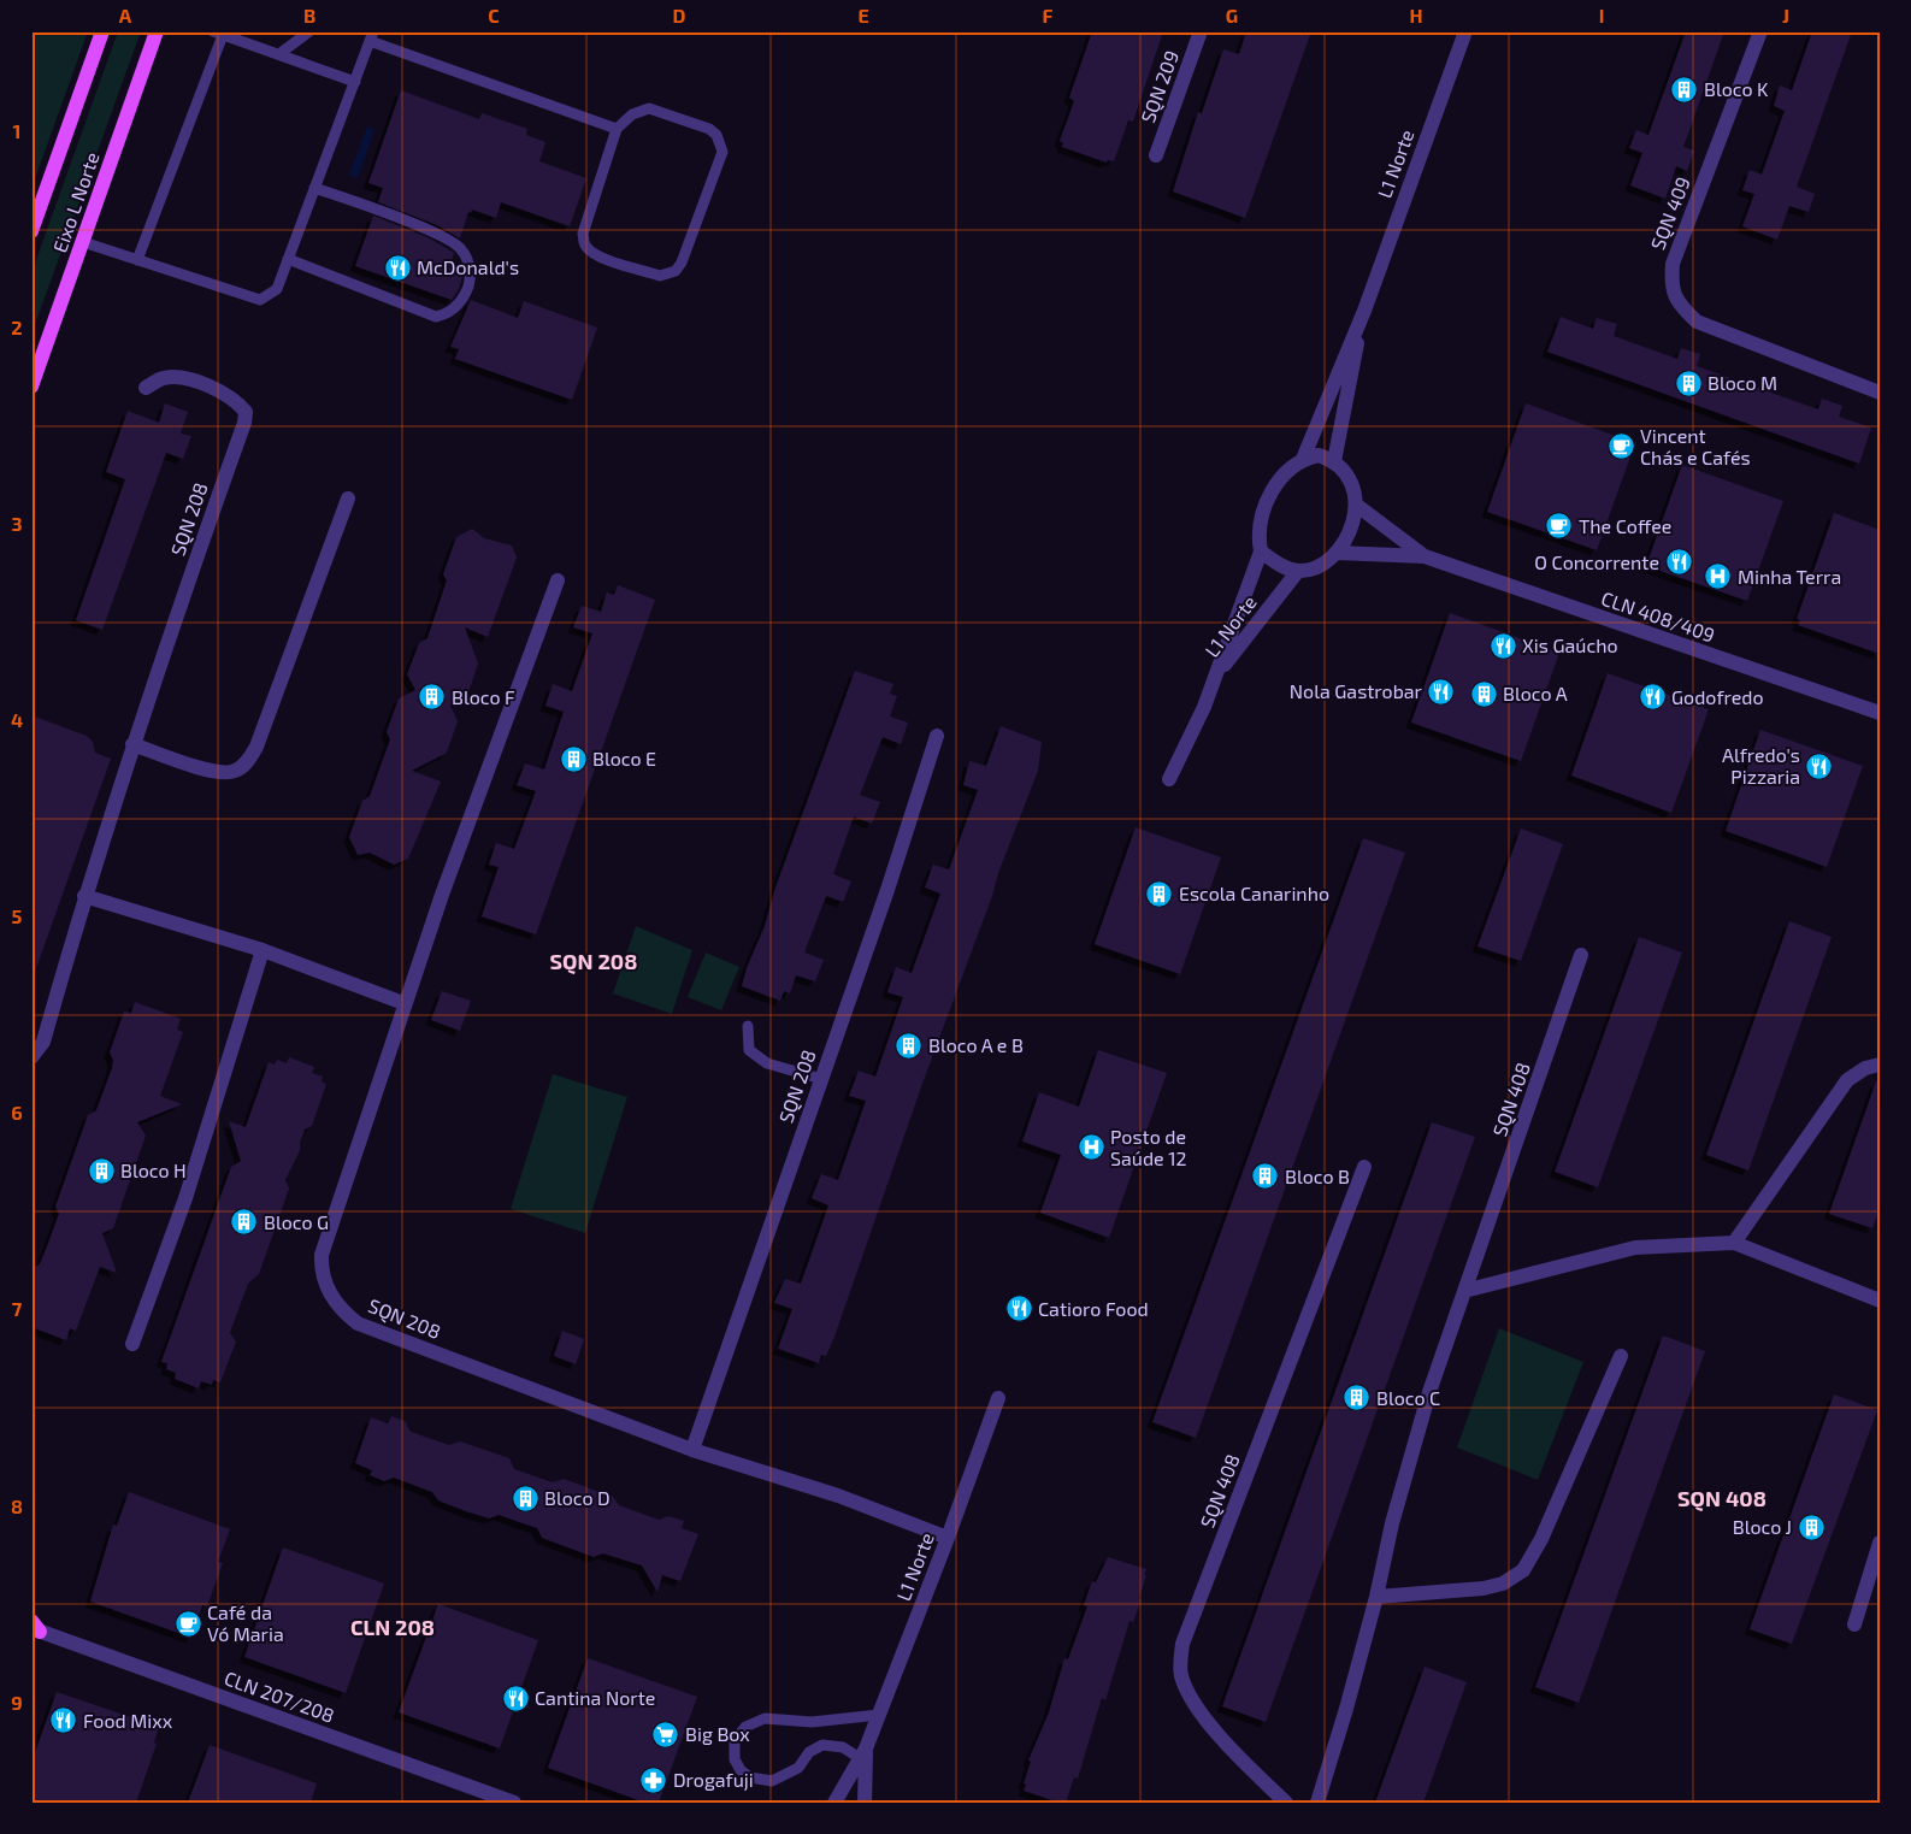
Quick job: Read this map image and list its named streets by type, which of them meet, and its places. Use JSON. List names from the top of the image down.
{
  "streets": {
    "main road": ["Eixo L Norte"],
    "street": [
      "SQN 209",
      "L1 Norte",
      "SQN 409",
      "SQN 208",
      "CLN 408/409",
      "SQN 408",
      "CLN 207/208"
    ]
  },
  "crossings": [
    ["L1 Norte", "SQN 208"],
    ["L1 Norte", "CLN 408/409"]
  ],
  "districts": ["SQN 208", "SQN 408", "CLN 208"],
  "places": {
    "building": [
      "Bloco K",
      "Bloco M",
      "Bloco A",
      "Bloco F",
      "Bloco E",
      "Escola Canarinho",
      "Bloco A e B",
      "Bloco H",
      "Bloco B",
      "Bloco G",
      "Bloco C",
      "Bloco D",
      "Bloco J"
    ],
    "restaurant": [
      "McDonald's",
      "O Concorrente",
      "Xis Gaúcho",
      "Nola Gastrobar",
      "Godofredo",
      "Alfredo's Pizzaria",
      "Catioro Food",
      "Cantina Norte",
      "Food Mixx"
    ],
    "cafe": ["Vincent Chás e Cafés", "The Coffee", "Café da Vó Maria"],
    "hospital": ["Minha Terra", "Posto de Saúde 12"],
    "supermarket": ["Big Box"],
    "pharmacy": ["Drogafuji"]
  },
  "grid": {
    "columns": [
      "A",
      "B",
      "C",
      "D",
      "E",
      "F",
      "G",
      "H",
      "I",
      "J"
    ],
    "rows": [
      "1",
      "2",
      "3",
      "4",
      "5",
      "6",
      "7",
      "8",
      "9"
    ]
  }
}
